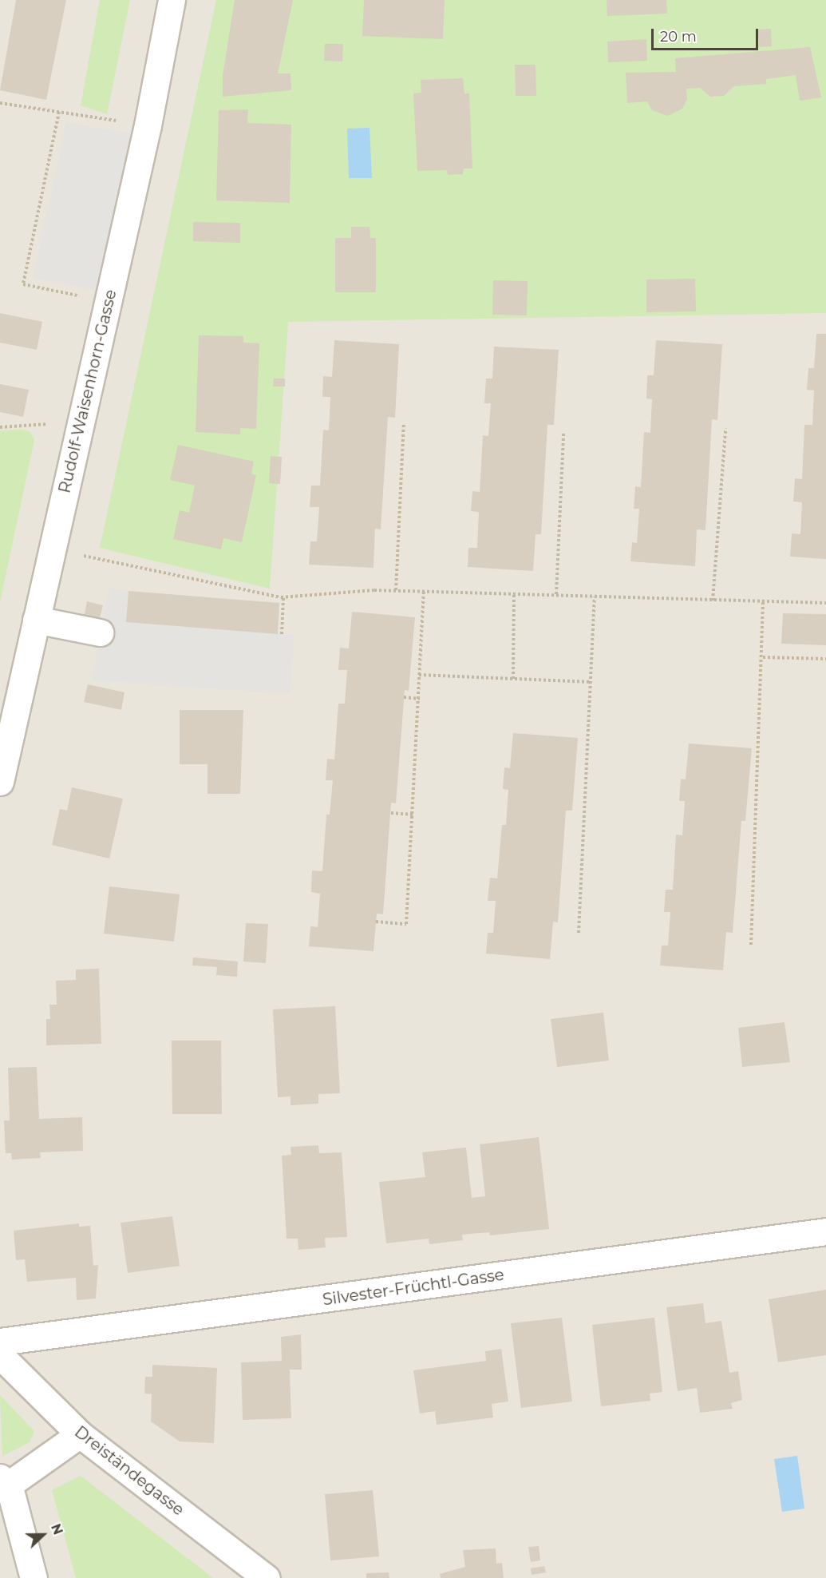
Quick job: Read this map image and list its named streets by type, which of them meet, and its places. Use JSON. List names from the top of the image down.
{
  "streets": {
    "street": ["Rudolf-Waisenhorn-Gasse", "Silvester-Früchtl-Gasse", "Dreiständegasse"]
  },
  "scale_bar": "20 m",
  "north": "right"
}
